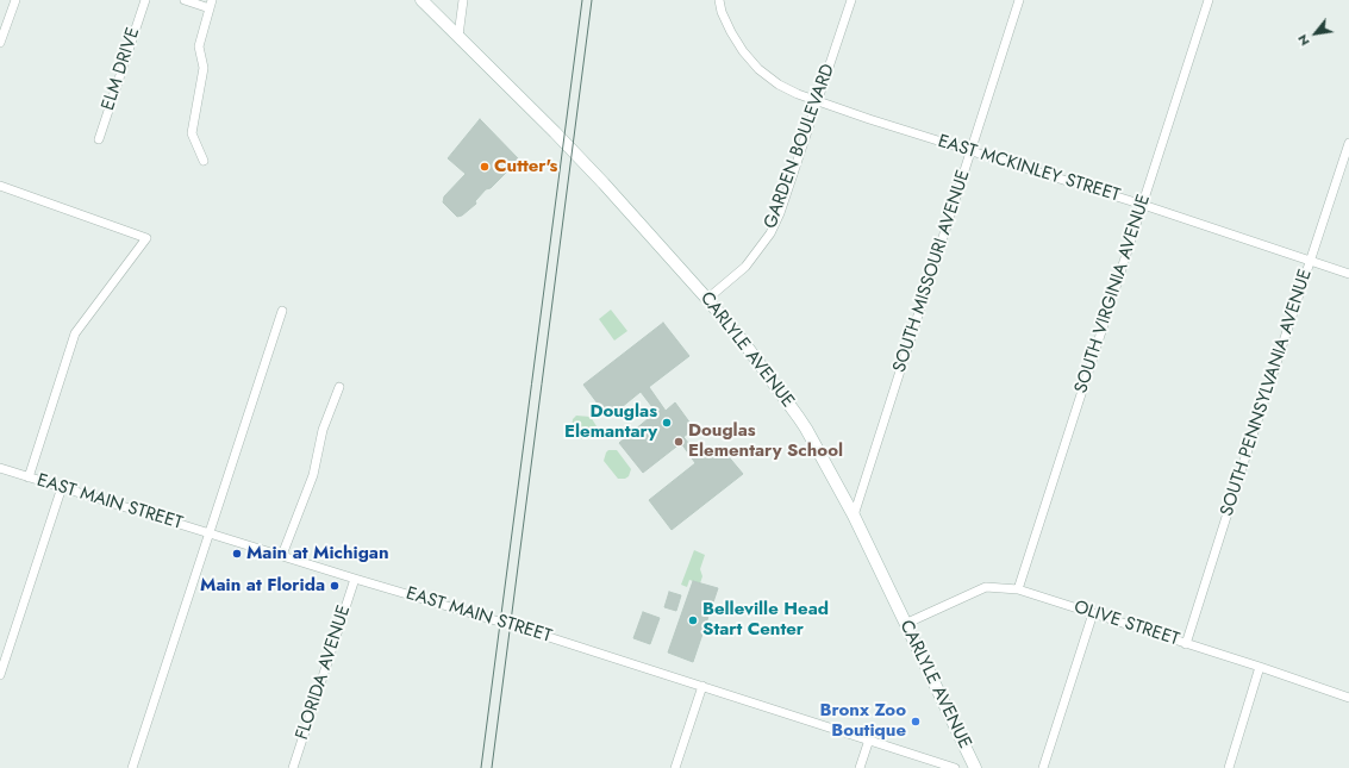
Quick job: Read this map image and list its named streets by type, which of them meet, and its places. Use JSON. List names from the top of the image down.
{
  "streets": {
    "main road": ["CARLYLE AVENUE"],
    "street": [
      "ELM DRIVE",
      "GARDEN BOULEVARD",
      "EAST MCKINLEY STREET",
      "SOUTH MISSOURI AVENUE",
      "SOUTH VIRGINIA AVENUE",
      "SOUTH PENNSYLVANIA AVENUE",
      "EAST MAIN STREET",
      "OLIVE STREET",
      "FLORIDA AVENUE"
    ]
  },
  "crossings": [
    ["GARDEN BOULEVARD", "EAST MCKINLEY STREET"],
    ["GARDEN BOULEVARD", "CARLYLE AVENUE"],
    ["EAST MCKINLEY STREET", "SOUTH MISSOURI AVENUE"],
    ["EAST MCKINLEY STREET", "SOUTH VIRGINIA AVENUE"],
    ["EAST MCKINLEY STREET", "SOUTH PENNSYLVANIA AVENUE"],
    ["SOUTH MISSOURI AVENUE", "CARLYLE AVENUE"],
    ["SOUTH VIRGINIA AVENUE", "OLIVE STREET"],
    ["CARLYLE AVENUE", "OLIVE STREET"],
    ["SOUTH PENNSYLVANIA AVENUE", "OLIVE STREET"],
    ["EAST MAIN STREET", "FLORIDA AVENUE"]
  ],
  "places": [
    "Cutter's",
    "Douglas Elemantary",
    "Douglas Elementary School",
    "Main at Michigan",
    "Main at Florida",
    "Belleville Head Start Center",
    "Bronx Zoo Boutique"
  ],
  "north": "bottom left"
}
